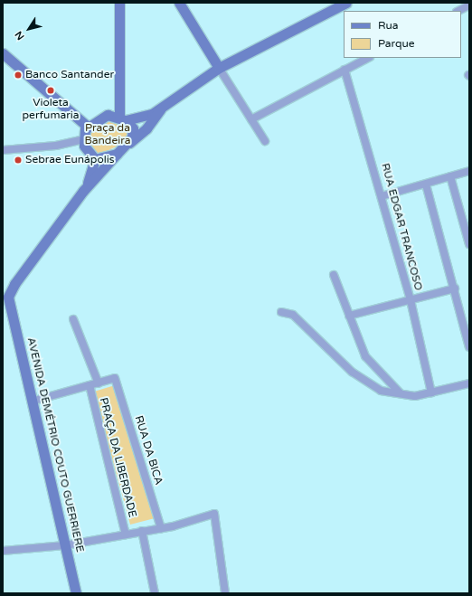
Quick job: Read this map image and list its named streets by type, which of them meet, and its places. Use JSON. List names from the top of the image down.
{
  "streets": {
    "main road": ["AVENIDA DEMÉTRIO COUTO GUERRIERE"],
    "street": ["RUA EDGAR TRANCOSO", "RUA DA BICA", "PRAÇA DA LIBERDADE"]
  },
  "parks": ["Praça da Bandeira"],
  "places": ["Banco Santander", "Violeta perfumaria", "Sebrae Eunápolis"],
  "legend": ["Rua", "Parque"],
  "north": "bottom left"
}
